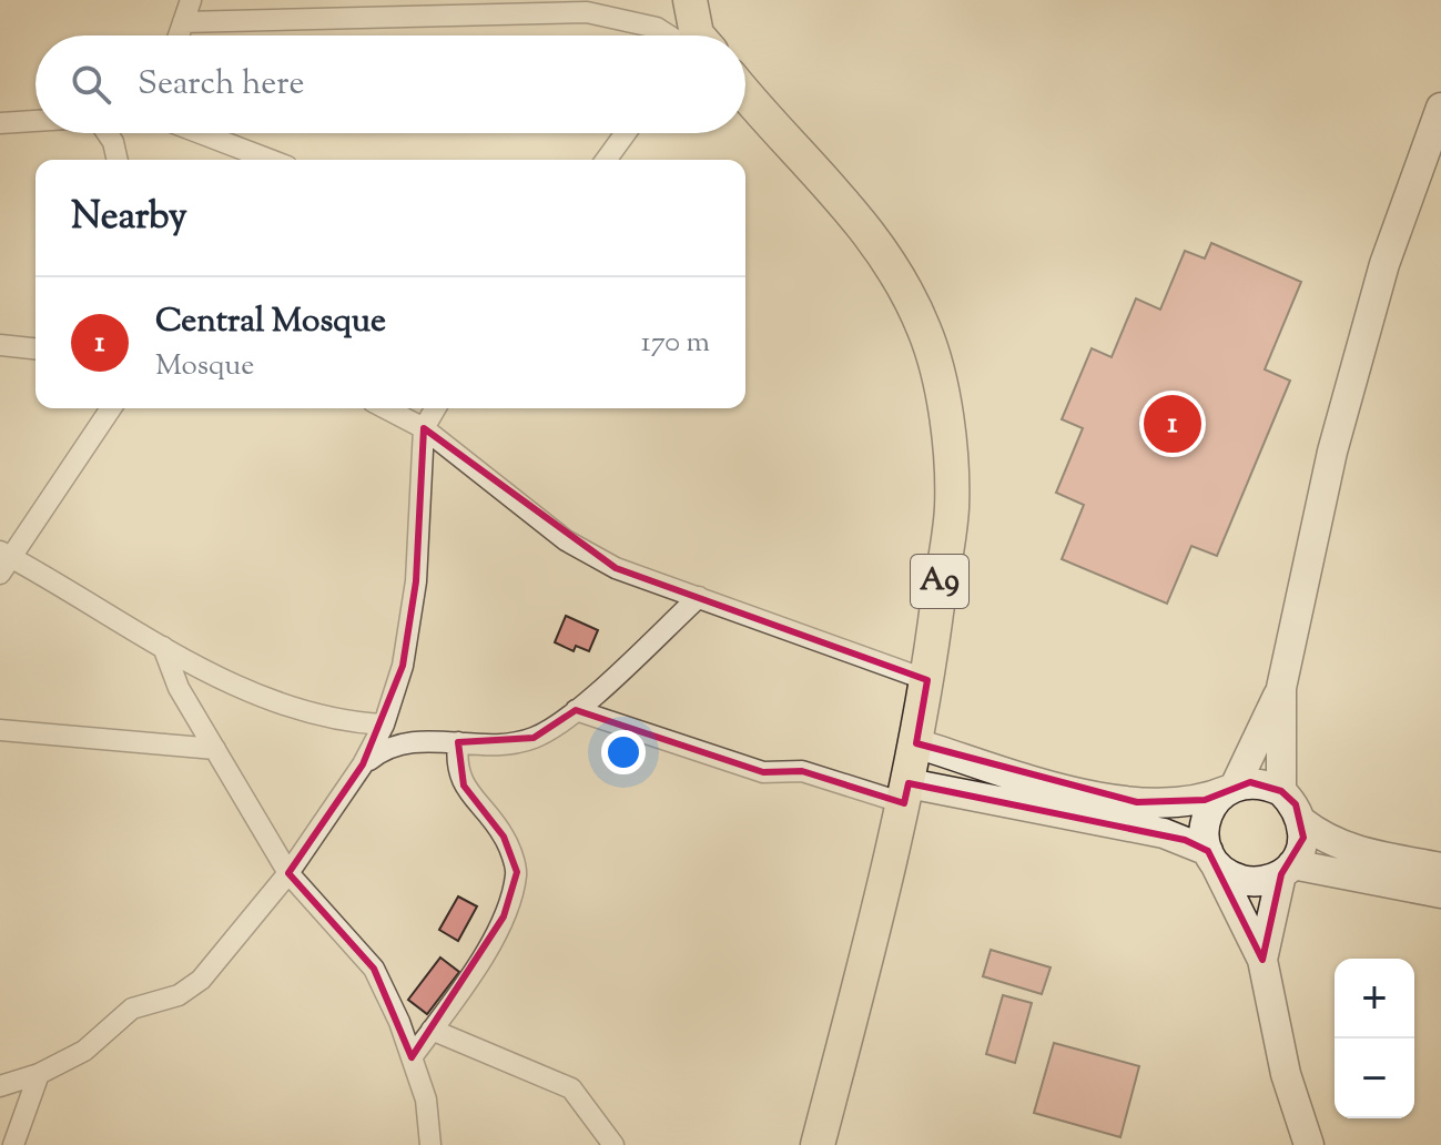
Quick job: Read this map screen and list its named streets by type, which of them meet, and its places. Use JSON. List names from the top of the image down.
{
  "streets": {
    "highway": ["A9"]
  },
  "page": {
    "search": "Search here",
    "heading": "Nearby",
    "list": [
      {
        "mark": "1",
        "name": "Central Mosque",
        "note": "Mosque",
        "value": "170 m"
      }
    ],
    "pins": "1",
    "map_buttons": ["+", "−"]
  }
}
